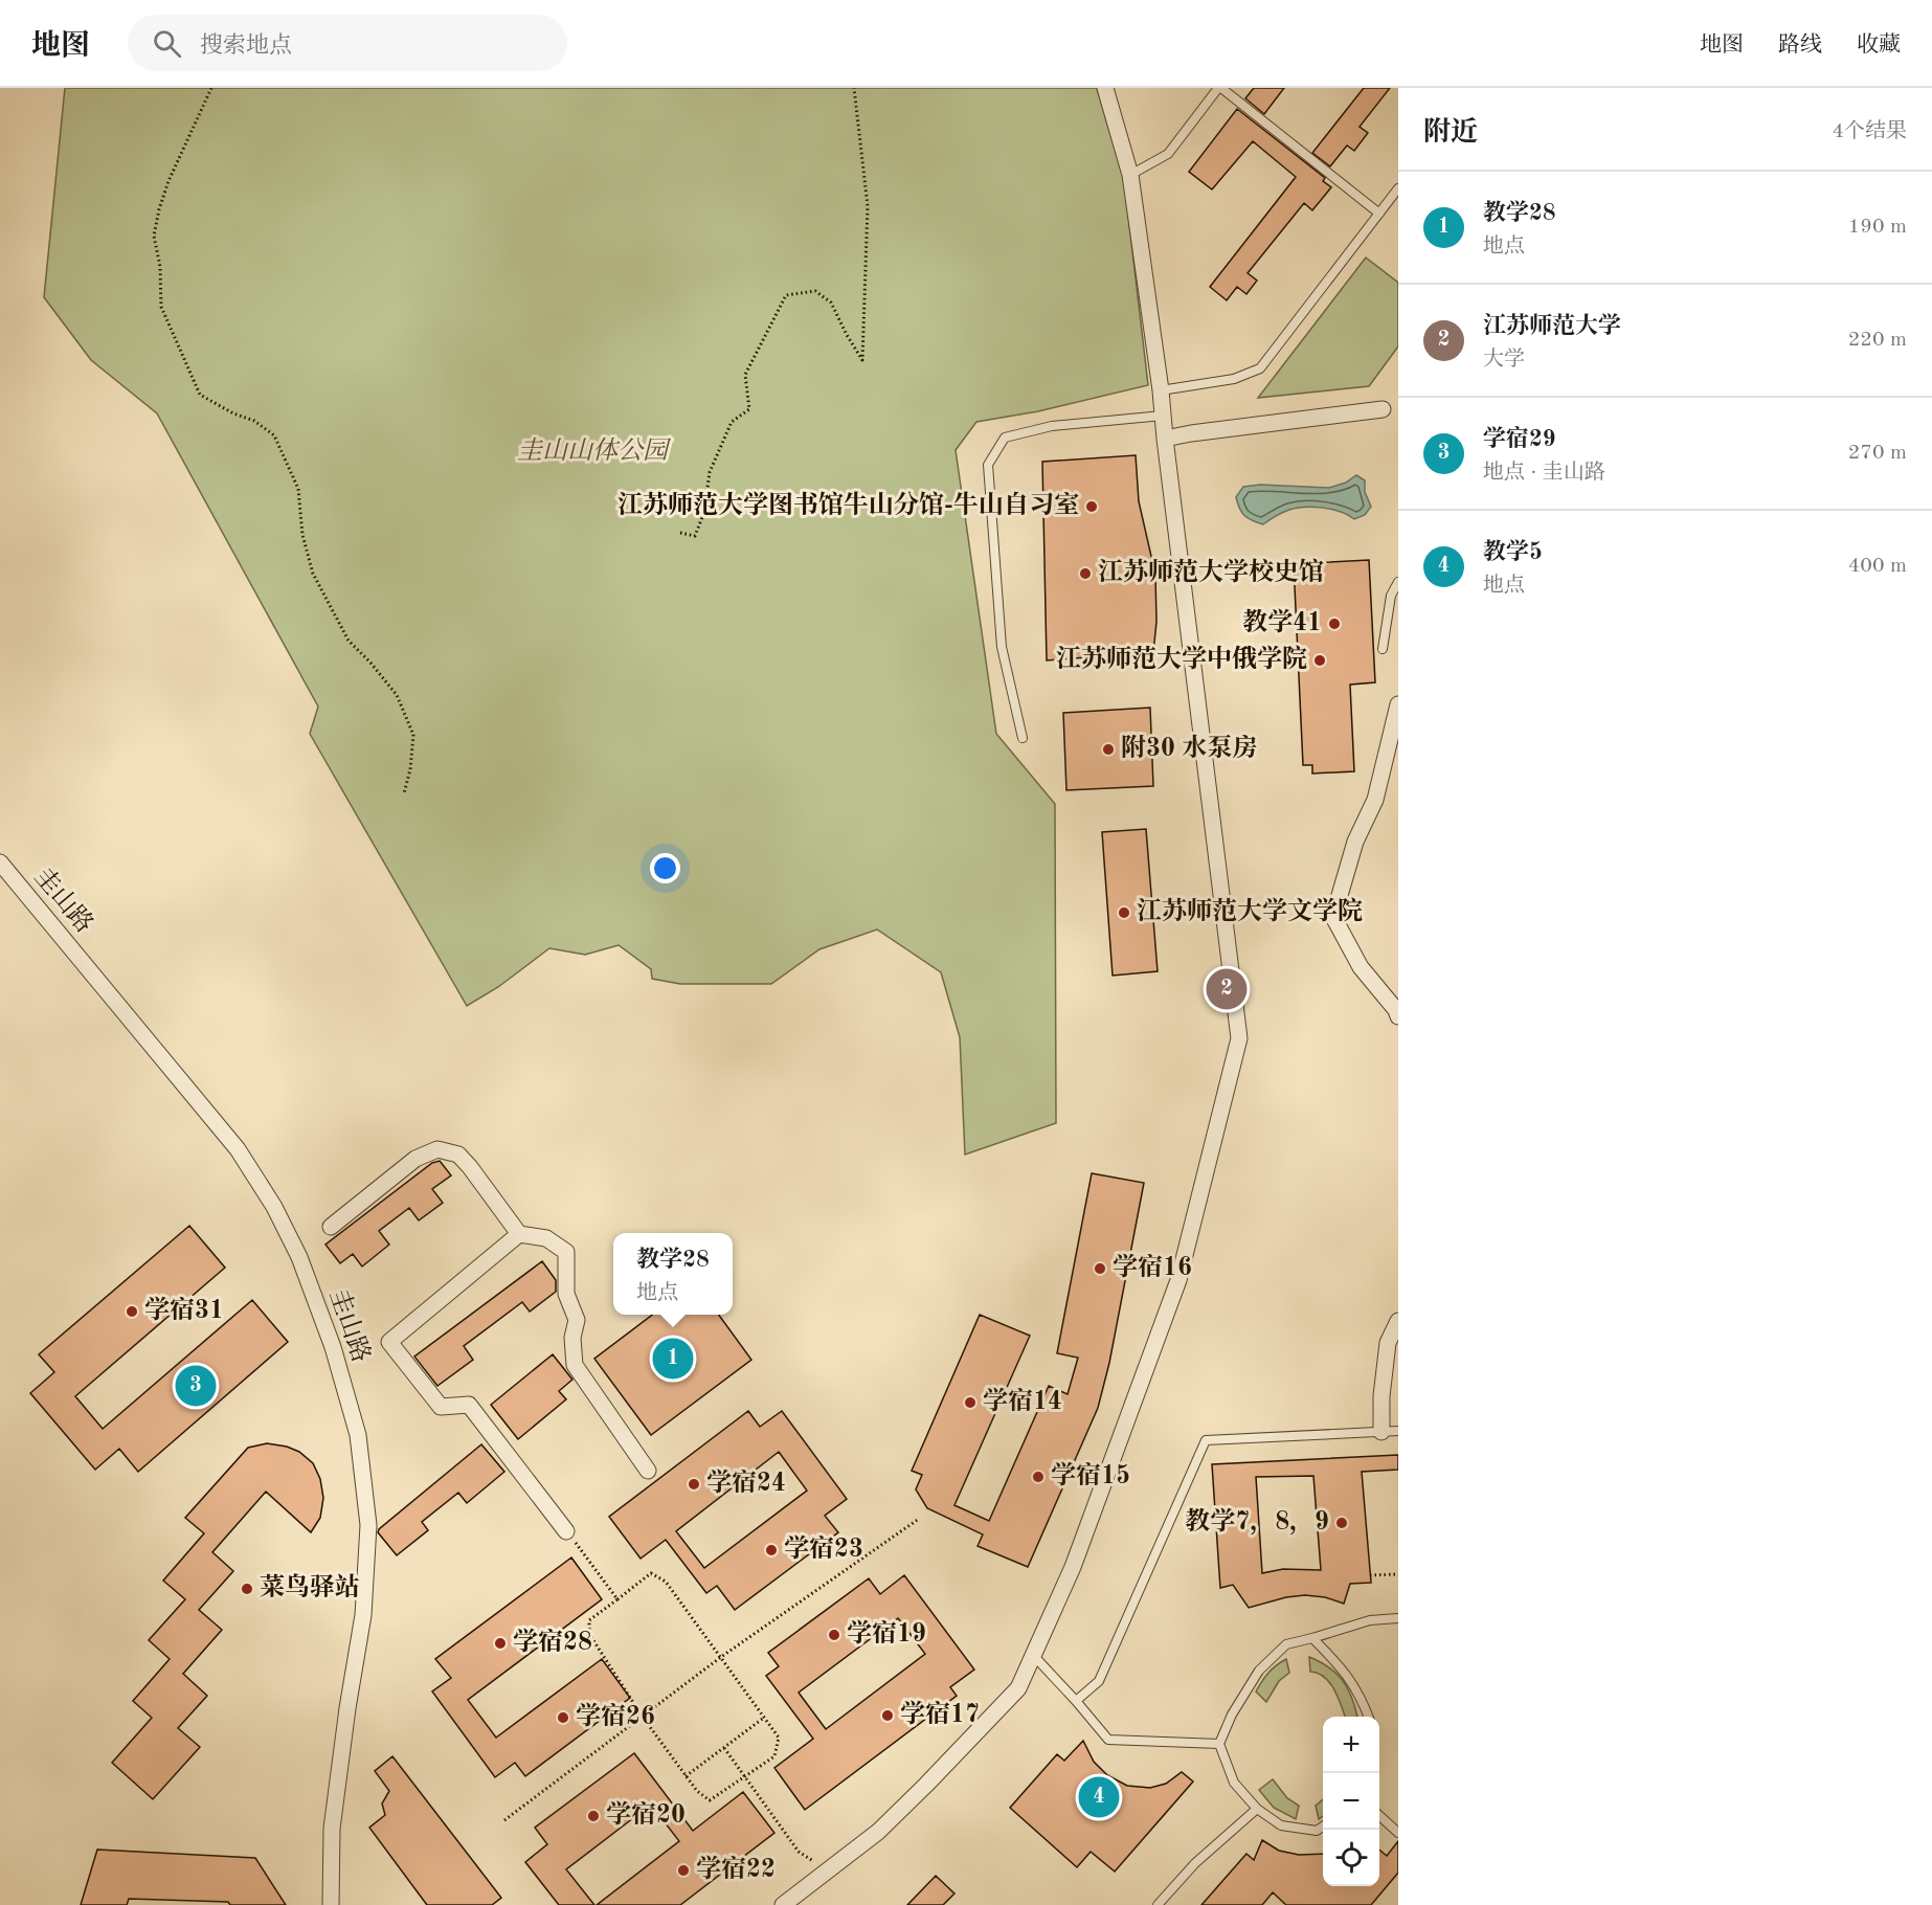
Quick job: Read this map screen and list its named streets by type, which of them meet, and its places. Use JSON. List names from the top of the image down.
{
  "streets": {
    "street": ["圭山路"]
  },
  "parks": ["圭山山体公园"],
  "places": [
    "江苏师范大学图书馆牛山分馆-牛山自习室",
    "江苏师范大学校史馆",
    "教学41",
    "江苏师范大学中俄学院",
    "附30 水泵房",
    "江苏师范大学文学院",
    "学宿16",
    "学宿31",
    "学宿14",
    "学宿15",
    "学宿24",
    "教学7，8，9",
    "学宿23",
    "菜鸟驿站",
    "学宿19",
    "学宿28",
    "学宿17",
    "学宿26",
    "学宿20",
    "学宿22"
  ],
  "page": {
    "header": "地图",
    "search": "搜索地点",
    "nav": ["地图", "路线", "收藏"],
    "heading": ["附近", "4个结果"],
    "list": [
      {
        "mark": "1",
        "name": "教学28",
        "note": "地点",
        "value": "190 m"
      },
      {
        "mark": "2",
        "name": "江苏师范大学",
        "note": "大学",
        "value": "220 m"
      },
      {
        "mark": "3",
        "name": "学宿29",
        "note": "地点 · 圭山路",
        "value": "270 m"
      },
      {
        "mark": "4",
        "name": "教学5",
        "note": "地点",
        "value": "400 m"
      }
    ],
    "pins": [
      "2",
      "1",
      "3",
      "4"
    ],
    "popup": ["教学28", "地点"],
    "map_buttons": ["+", "−"]
  }
}
